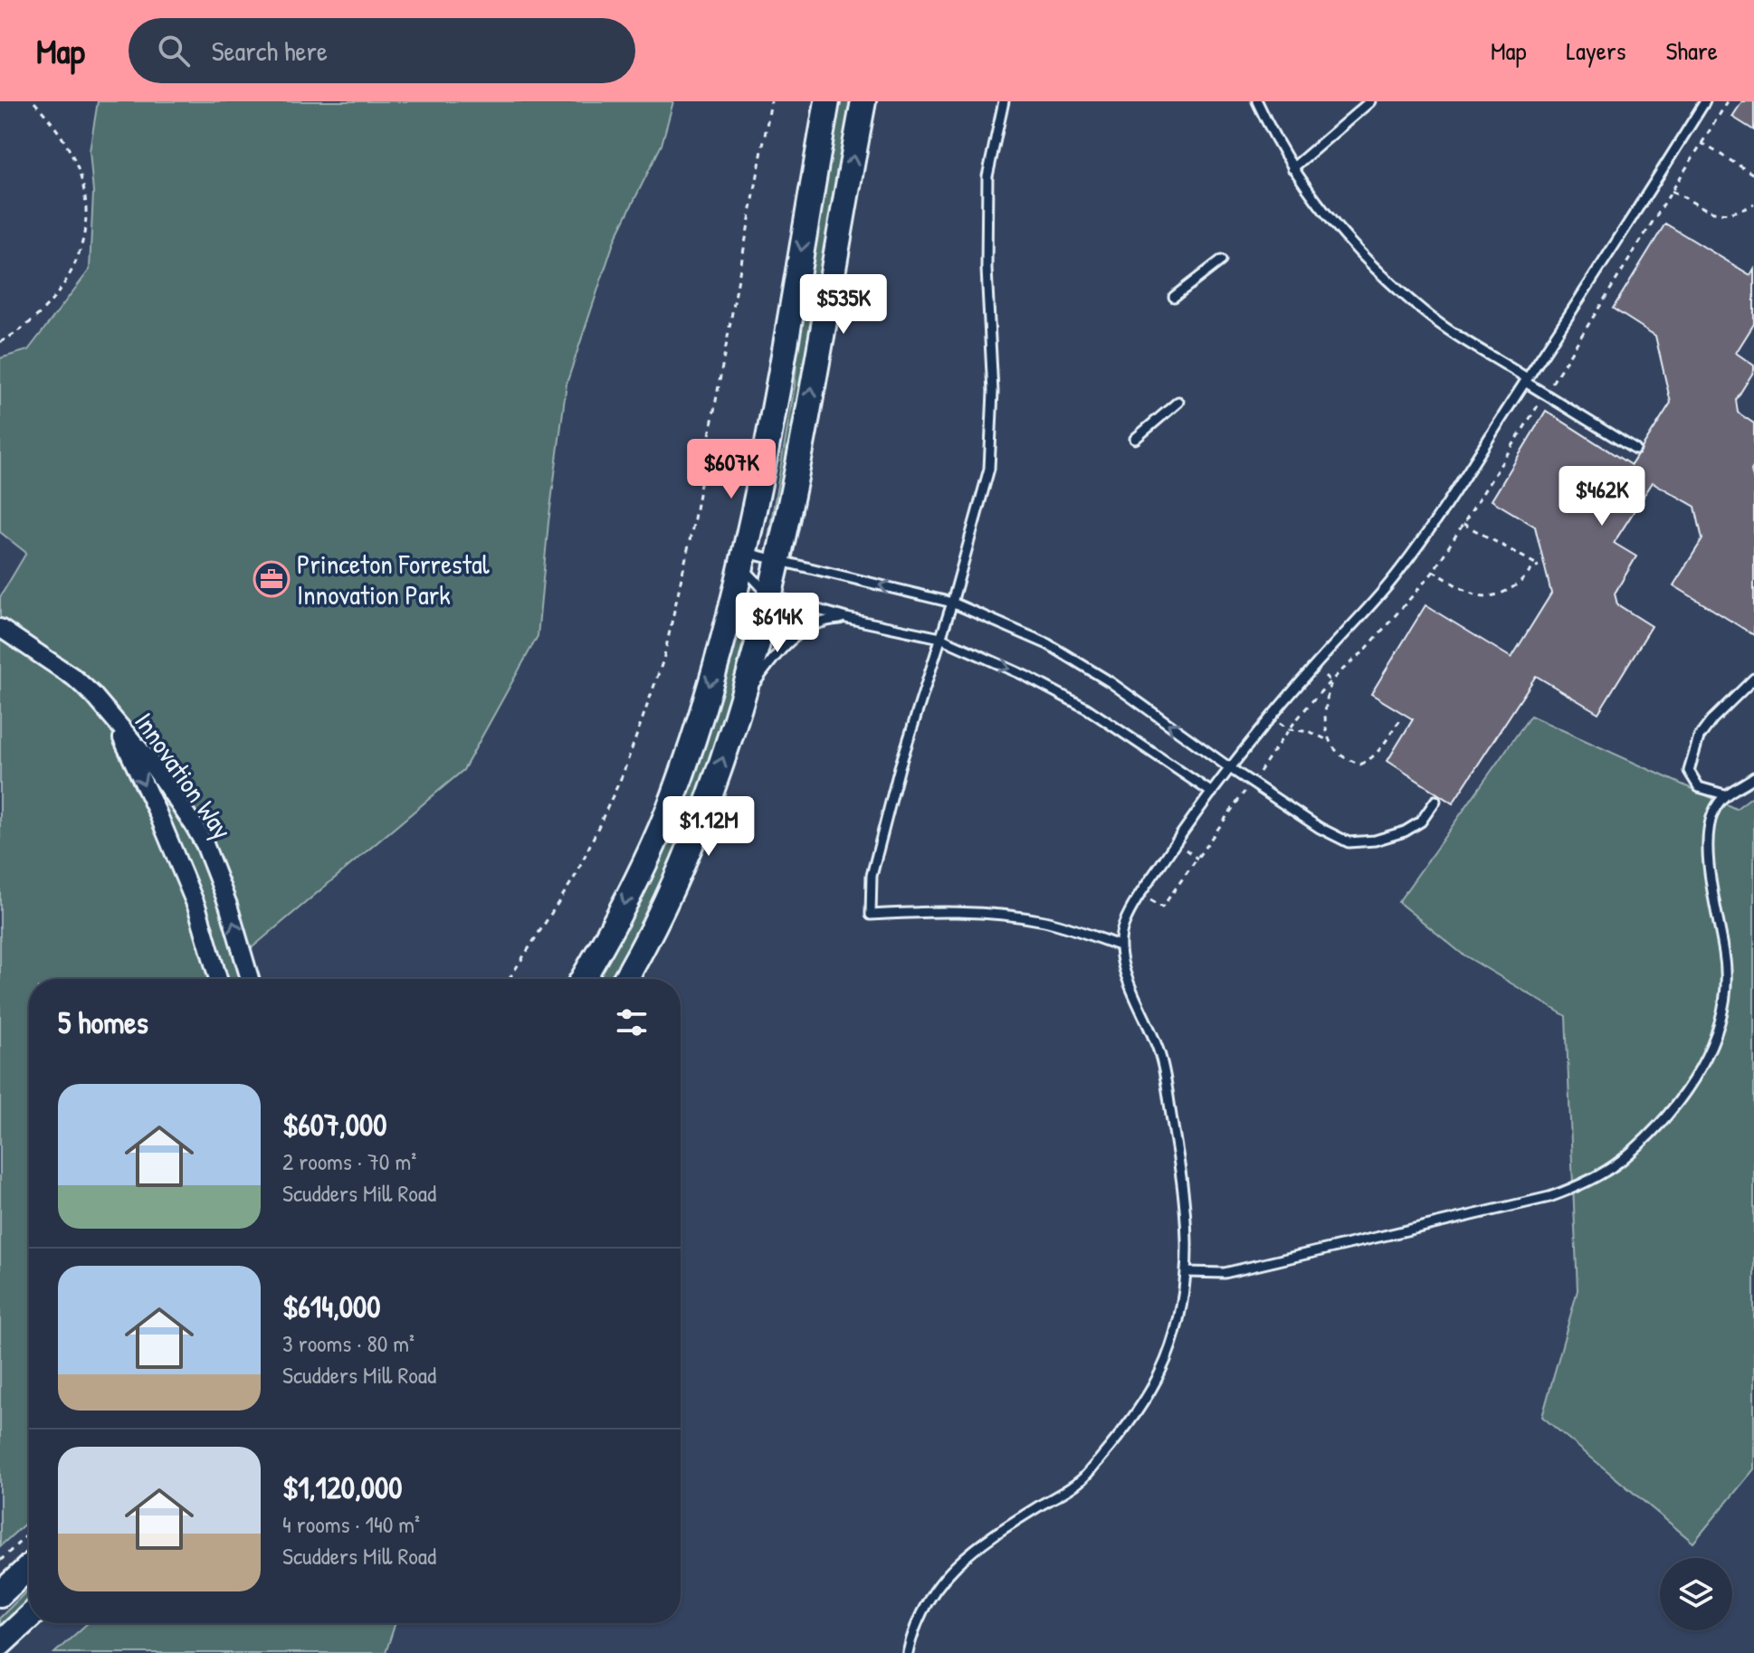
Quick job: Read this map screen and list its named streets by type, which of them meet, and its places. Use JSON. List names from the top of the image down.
{
  "streets": {
    "street": ["Innovation Way"]
  },
  "places": {
    "office": ["Princeton Forrestal Innovation Park"]
  },
  "page": {
    "header": "Map",
    "search": "Search here",
    "nav": ["Map", "Layers", "Share"],
    "price": [
      "$535K",
      "$607K",
      "$462K",
      "$614K",
      "$1.12M"
    ],
    "heading": "5 homes",
    "list": [
      {
        "name": "$607,000",
        "note": "2 rooms · 70 m² · Scudders Mill Road"
      },
      {
        "name": "$614,000",
        "note": "3 rooms · 80 m² · Scudders Mill Road"
      },
      {
        "name": "$1,120,000",
        "note": "4 rooms · 140 m² · Scudders Mill Road"
      }
    ]
  }
}
